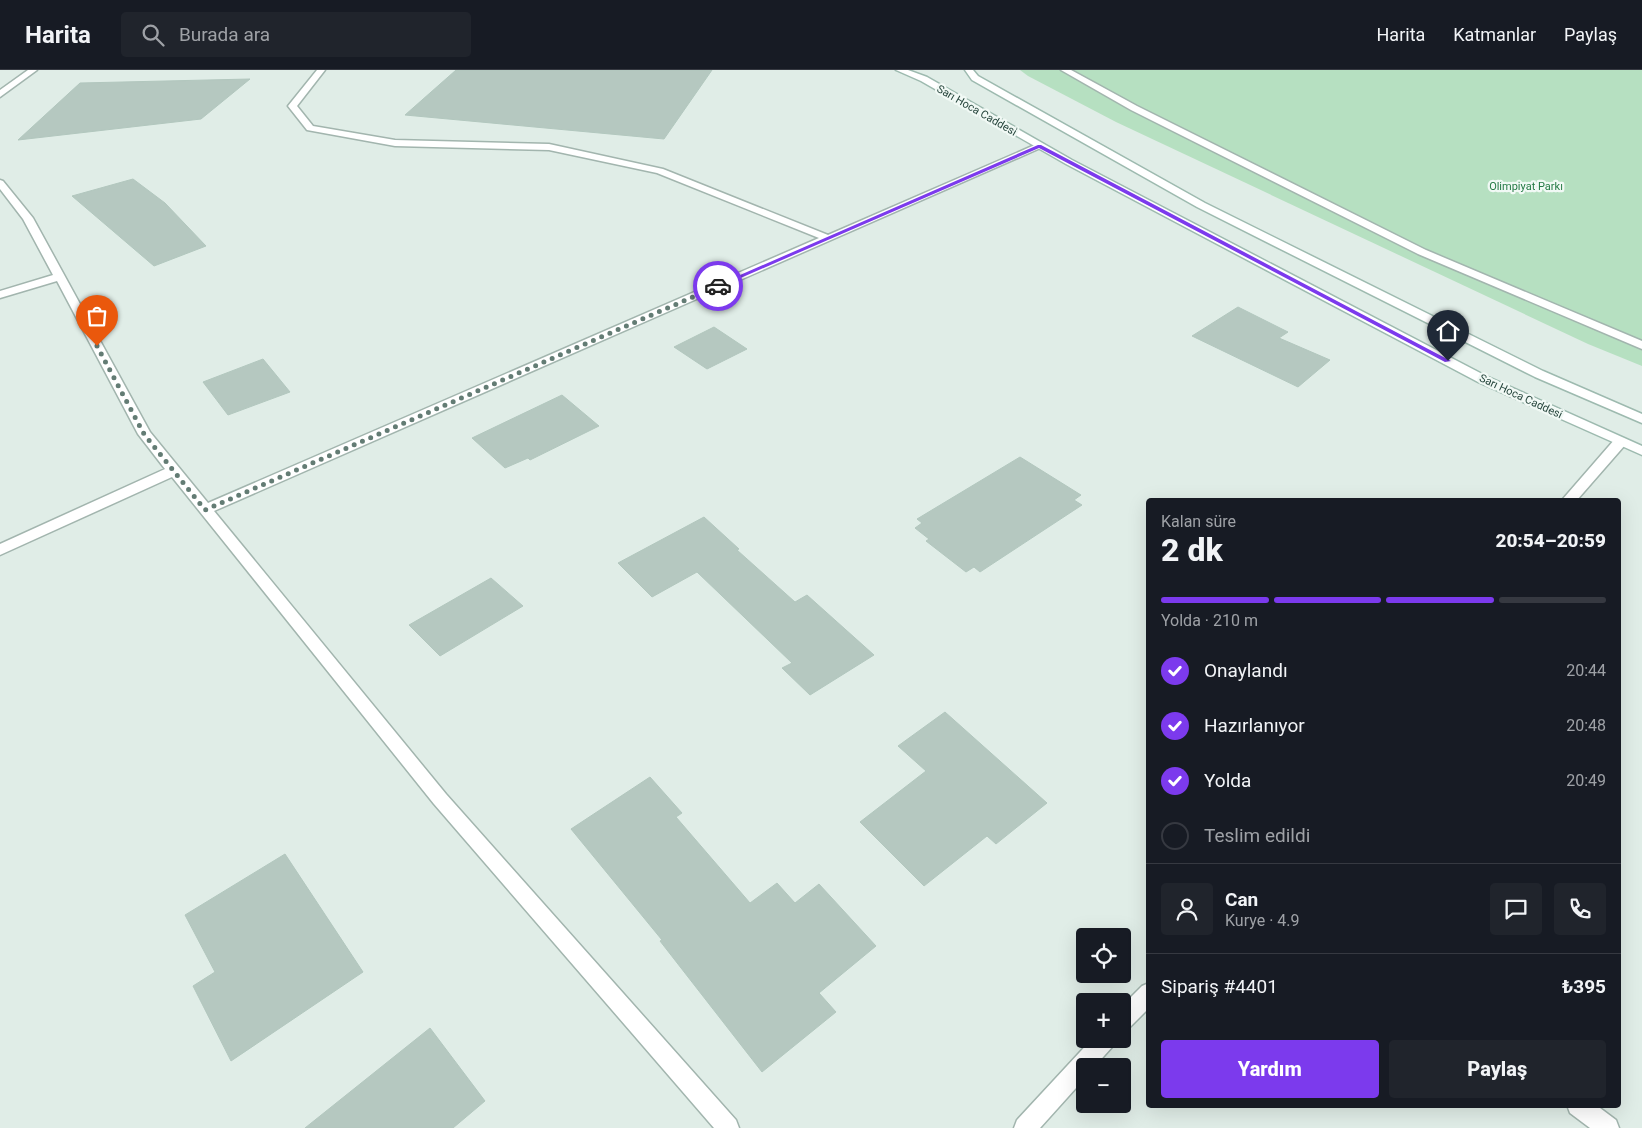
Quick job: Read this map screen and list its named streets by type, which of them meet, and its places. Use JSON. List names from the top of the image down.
{
  "streets": {
    "street": ["Sarı Hoca Caddesi"]
  },
  "parks": ["Olimpiyat Parkı"],
  "page": {
    "header": "Harita",
    "search": "Burada ara",
    "nav": ["Harita", "Katmanlar", "Paylaş"],
    "heading": ["2 dk", "Kalan süre", "20:54–20:59"],
    "panel": [
      "Can",
      "Kurye · 4.9",
      "Sipariş #4401",
      "₺395"
    ],
    "bar": "Yolda · 210 m",
    "list": [
      ["Onaylandı", "20:44"],
      ["Hazırlanıyor", "20:48"],
      ["Yolda", "20:49"],
      "Teslim edildi"
    ],
    "map_buttons": ["+", "−"],
    "buttons": ["Yardım", "Paylaş"]
  }
}
